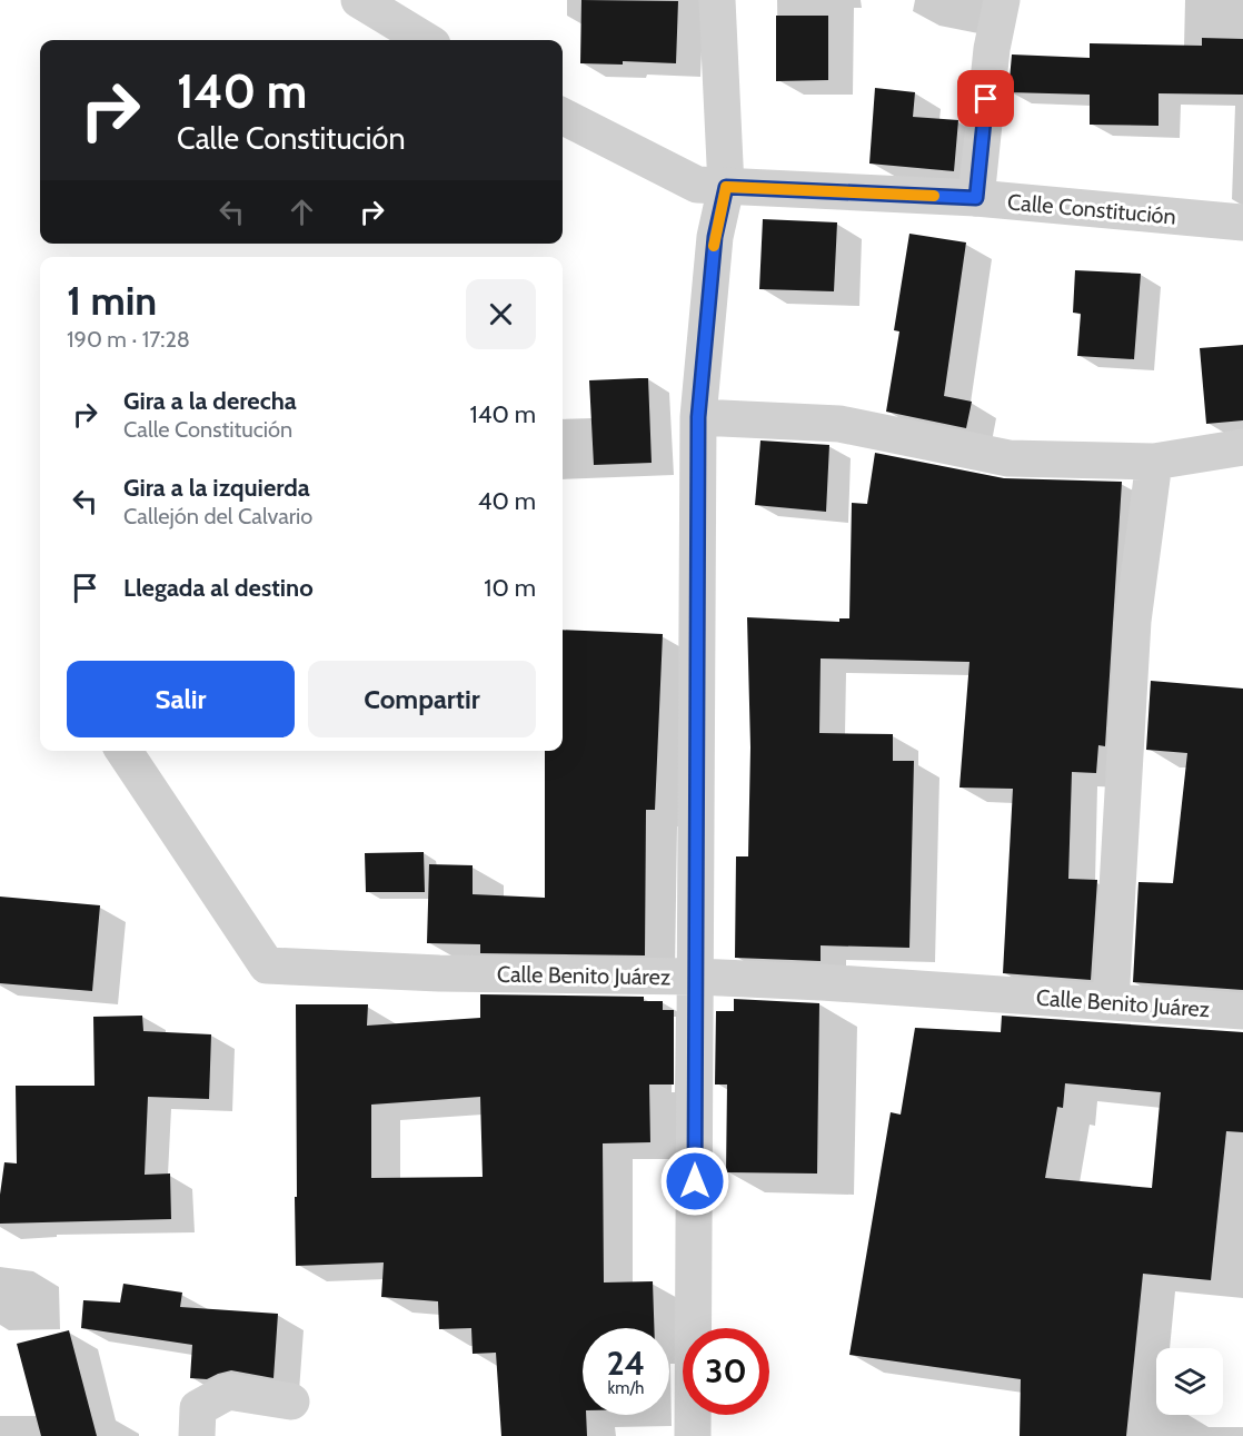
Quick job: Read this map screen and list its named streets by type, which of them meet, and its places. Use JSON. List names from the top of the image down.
{
  "streets": {
    "street": ["Calle Constitución", "Calle Benito Juárez"]
  },
  "page": {
    "turn": ["140 m", "Calle Constitución"],
    "heading": ["1 min", "190 m · 17:28"],
    "list": [
      {
        "name": "Gira a la derecha",
        "note": "Calle Constitución",
        "value": "140 m"
      },
      {
        "name": "Gira a la izquierda",
        "note": "Callejón del Calvario",
        "value": "40 m"
      },
      {
        "name": "Llegada al destino",
        "value": "10 m"
      }
    ],
    "buttons": ["Salir", "Compartir"],
    "speed": "24 km/h",
    "limit": "30"
  }
}
